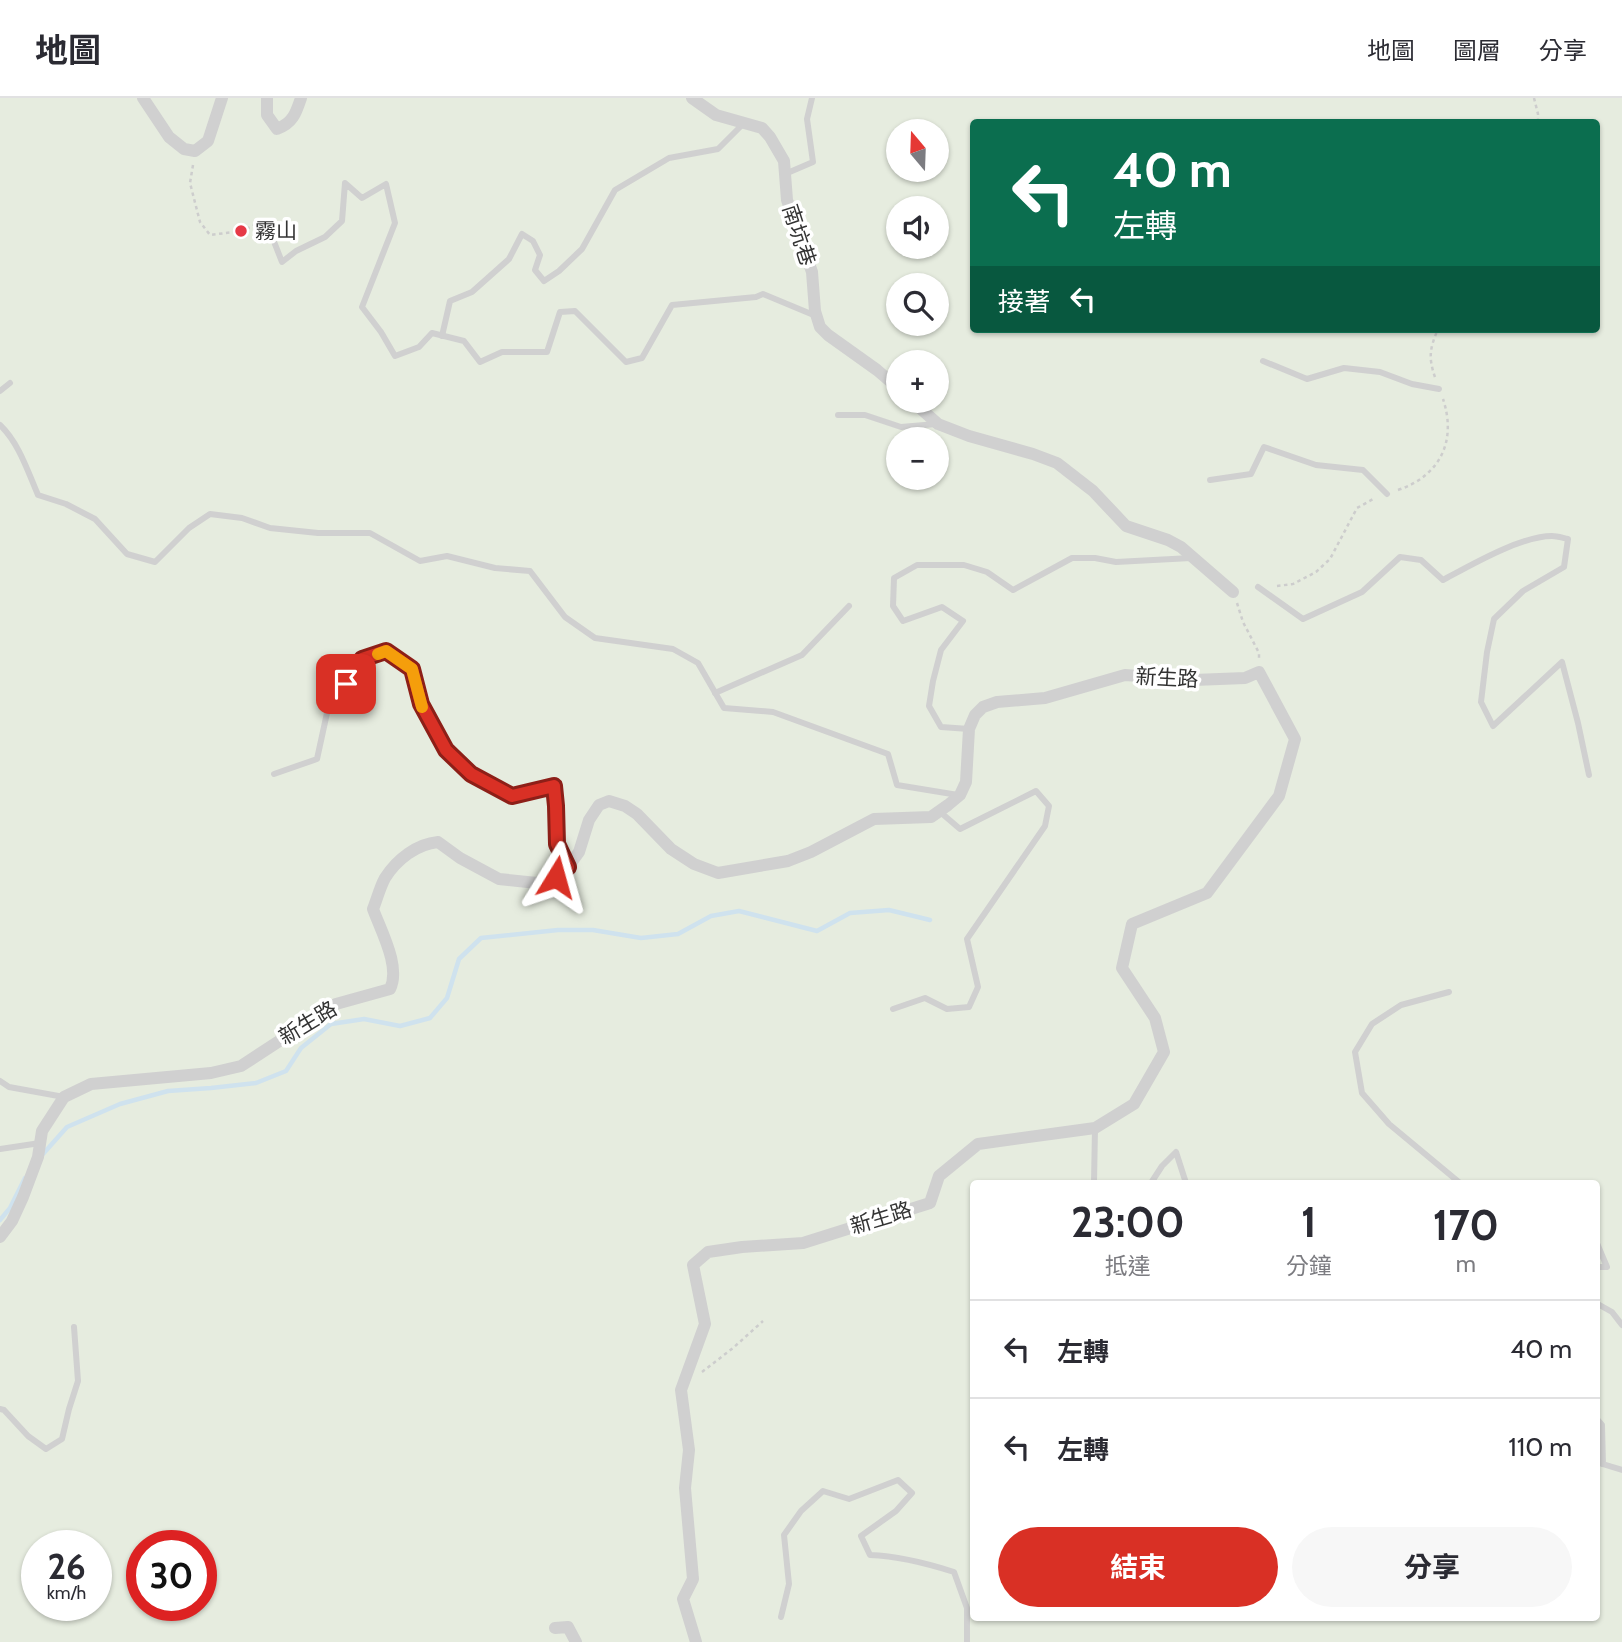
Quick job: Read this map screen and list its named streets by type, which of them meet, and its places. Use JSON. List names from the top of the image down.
{
  "streets": {
    "street": ["南坑巷", "新生路"]
  },
  "places": ["霧山"],
  "north": "top",
  "page": {
    "header": "地圖",
    "nav": ["地圖", "圖層", "分享"],
    "map_buttons": ["+", "−"],
    "turn": ["40 m", "左轉"],
    "then": "接著",
    "eta": [
      "23:00",
      "抵達",
      "1",
      "分鐘",
      "170",
      "m"
    ],
    "list": [
      {
        "name": "左轉",
        "value": "40 m"
      },
      {
        "name": "左轉",
        "value": "110 m"
      }
    ],
    "buttons": ["結束", "分享"],
    "speed": "26 km/h",
    "limit": "30"
  }
}
